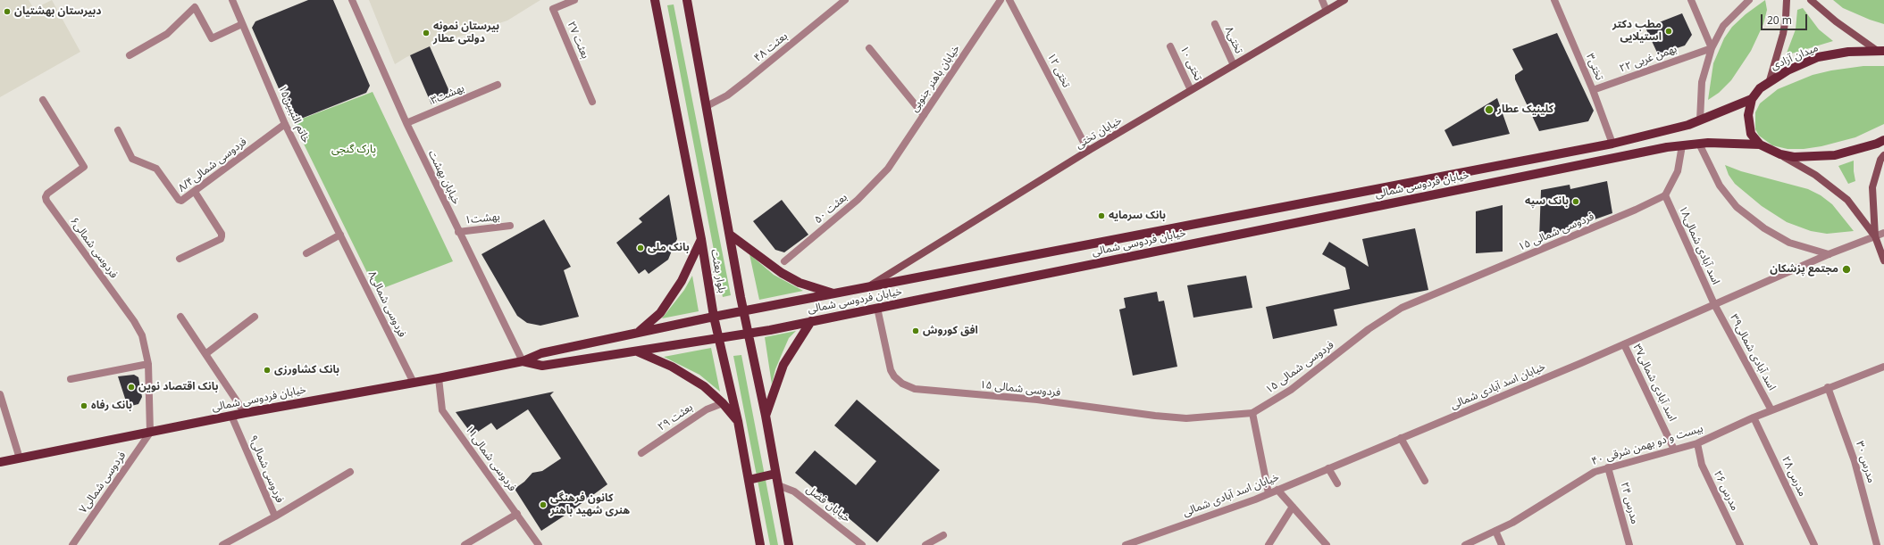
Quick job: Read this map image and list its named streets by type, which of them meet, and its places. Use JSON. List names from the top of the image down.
{
  "streets": {
    "main road": [
      "میدان آزادی",
      "خیابان تختی",
      "خیابان فردوسی شمالی",
      "بلوار بعثت"
    ],
    "street": [
      "بعثت ۲۷",
      "تختی۸",
      "بعثت ۴۸",
      "۲۲ بهمن غربی",
      "تختی ۱۰",
      "تختی۳",
      "تختی ۱۲",
      "خیابان باهنر جنوبی",
      "بهشت۳",
      "خاتم النببین۱۵",
      "فردوسی شمالی۸/۴",
      "خیابان بهشت",
      "بعثت ۵۰",
      "بهشت۱",
      "فردوسی شمالی ۱۵",
      "اسد آبادی شمالی۱۸",
      "فردوسی شمالی۶",
      "فردوسی شمالی۸",
      "اسد آبادی شمالی۳۹",
      "اسد آبادی شمالی۳۷",
      "خیابان اسد آبادی شمالی",
      "بعثت ۲۹",
      "بیست و دو بهمن شرقی ۴۰",
      "فردوسی شمالی۱۱",
      "مدرس ۳۰",
      "فردوسی شمالی۹",
      "مدرس ۲۸",
      "فردوسی شمالی۷",
      "مدرس ۲۶",
      "مدرس ۲۴",
      "خیابان فضل"
    ]
  },
  "crossings": [
    ["تختی۸", "خیابان تختی"],
    ["بعثت ۴۸", "بلوار بعثت"],
    ["میدان آزادی", "خیابان فردوسی شمالی"],
    ["۲۲ بهمن غربی", "تختی۳"],
    ["تختی ۱۰", "خیابان تختی"],
    ["تختی۳", "خیابان فردوسی شمالی"],
    ["تختی ۱۲", "خیابان تختی"],
    ["خیابان باهنر جنوبی", "بعثت ۵۰"],
    ["بهشت۳", "خیابان بهشت"],
    ["خاتم النببین۱۵", "فردوسی شمالی۸/۴"],
    ["خاتم النببین۱۵", "فردوسی شمالی۸"],
    ["خیابان تختی", "خیابان فردوسی شمالی"],
    ["خیابان بهشت", "خیابان فردوسی شمالی"],
    ["خیابان بهشت", "بهشت۱"],
    ["خیابان فردوسی شمالی", "فردوسی شمالی ۱۵"],
    ["خیابان فردوسی شمالی", "فردوسی شمالی۶"],
    ["خیابان فردوسی شمالی", "بلوار بعثت"],
    ["خیابان فردوسی شمالی", "فردوسی شمالی۸"],
    ["خیابان فردوسی شمالی", "فردوسی شمالی۱۱"],
    ["خیابان فردوسی شمالی", "فردوسی شمالی۹"],
    ["خیابان فردوسی شمالی", "فردوسی شمالی۷"],
    ["فردوسی شمالی ۱۵", "اسد آبادی شمالی۱۸"],
    ["اسد آبادی شمالی۱۸", "اسد آبادی شمالی۳۹"],
    ["اسد آبادی شمالی۱۸", "خیابان اسد آبادی شمالی"],
    ["فردوسی شمالی۶", "فردوسی شمالی۷"],
    ["بلوار بعثت", "خیابان فضل"],
    ["اسد آبادی شمالی۳۹", "خیابان اسد آبادی شمالی"],
    ["اسد آبادی شمالی۳۹", "بیست و دو بهمن شرقی ۴۰"],
    ["اسد آبادی شمالی۳۷", "خیابان اسد آبادی شمالی"],
    ["اسد آبادی شمالی۳۷", "بیست و دو بهمن شرقی ۴۰"],
    ["بیست و دو بهمن شرقی ۴۰", "مدرس ۳۰"],
    ["بیست و دو بهمن شرقی ۴۰", "مدرس ۲۸"],
    ["بیست و دو بهمن شرقی ۴۰", "مدرس ۲۶"],
    ["بیست و دو بهمن شرقی ۴۰", "مدرس ۲۴"]
  ],
  "parks": ["پارک گنجی"],
  "places": [
    "دبیرستان بهشتیان",
    "مطب دکتر استیلایی",
    "بیرستان نمونه دولتی عطار",
    "کلینیک عطار",
    "بانک سپه",
    "بانک سرمایه",
    "بانک ملی",
    "مجتمع پزشکان",
    "افق کوروش",
    "بانک کشاورزی",
    "بانک اقتصاد نوین",
    "بانک رفاه",
    "کانون فرهنگی هنری شهید باهنر"
  ],
  "scale_bar": "20 m"
}
